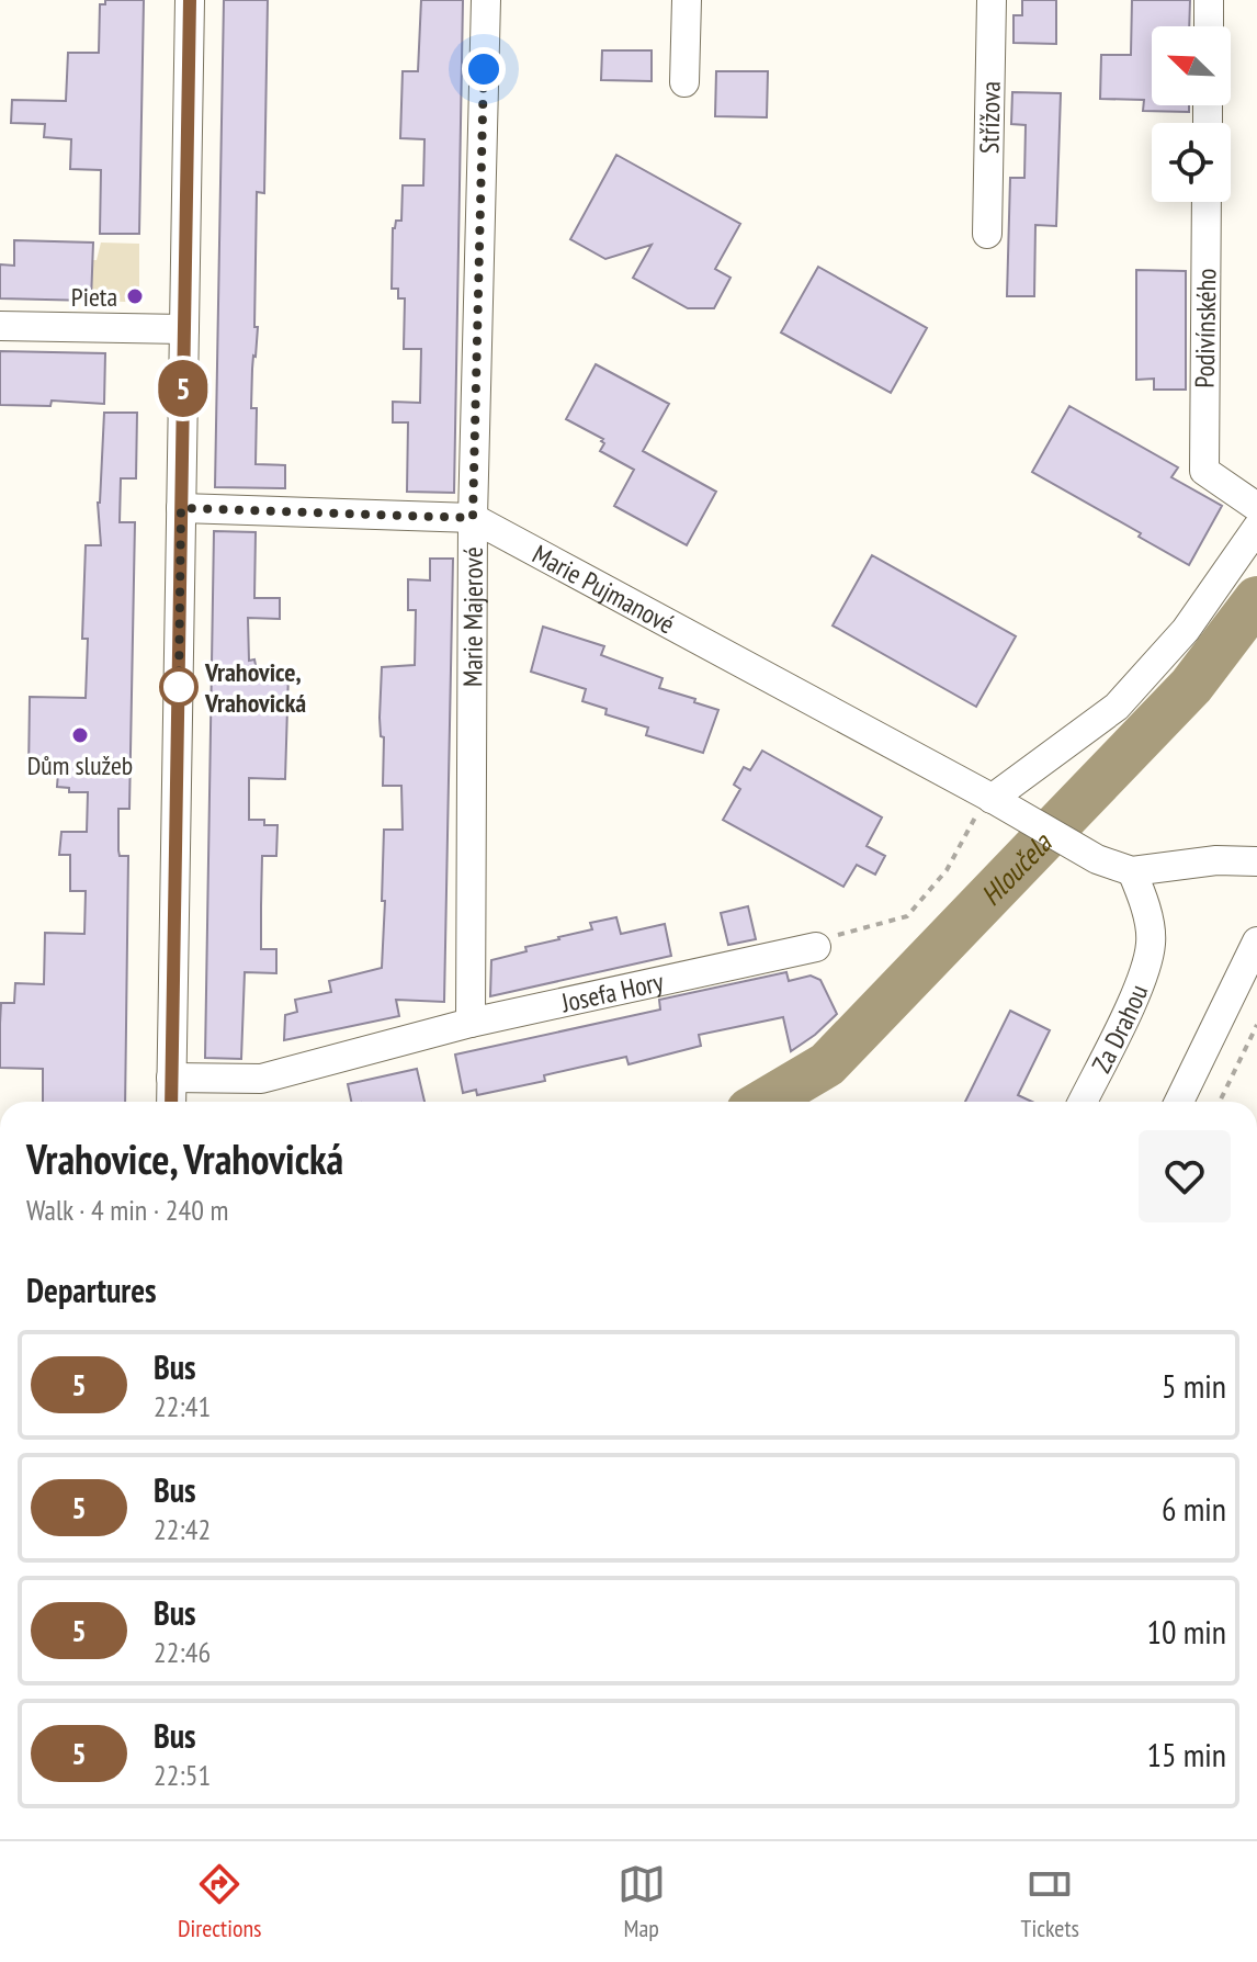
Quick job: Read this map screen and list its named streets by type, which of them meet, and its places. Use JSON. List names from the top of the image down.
{
  "streets": {
    "street": [
      "Střížova",
      "Podivínského",
      "Marie Pujmanové",
      "Marie Majerové",
      "Josefa Hory",
      "Za Drahou"
    ]
  },
  "crossings": [
    ["Marie Pujmanové", "Marie Majerové"],
    ["Marie Pujmanové", "Za Drahou"],
    ["Marie Majerové", "Josefa Hory"]
  ],
  "water": ["Hloučela"],
  "places": ["Pieta", "Vrahovice, Vrahovická", "Dům služeb"],
  "lines": ["bus line 5"],
  "north": "top left",
  "page": {
    "on_map": "5",
    "heading": [
      ["Vrahovice, Vrahovická", "Walk · 4 min · 240 m"],
      "Departures"
    ],
    "list": [
      {
        "mark": "5",
        "name": "Bus",
        "note": "22:41",
        "value": "5 min"
      },
      {
        "mark": "5",
        "name": "Bus",
        "note": "22:42",
        "value": "6 min"
      },
      {
        "mark": "5",
        "name": "Bus",
        "note": "22:46",
        "value": "10 min"
      },
      {
        "mark": "5",
        "name": "Bus",
        "note": "22:51",
        "value": "15 min"
      }
    ],
    "tabs": ["Directions", "Map", "Tickets"]
  }
}
